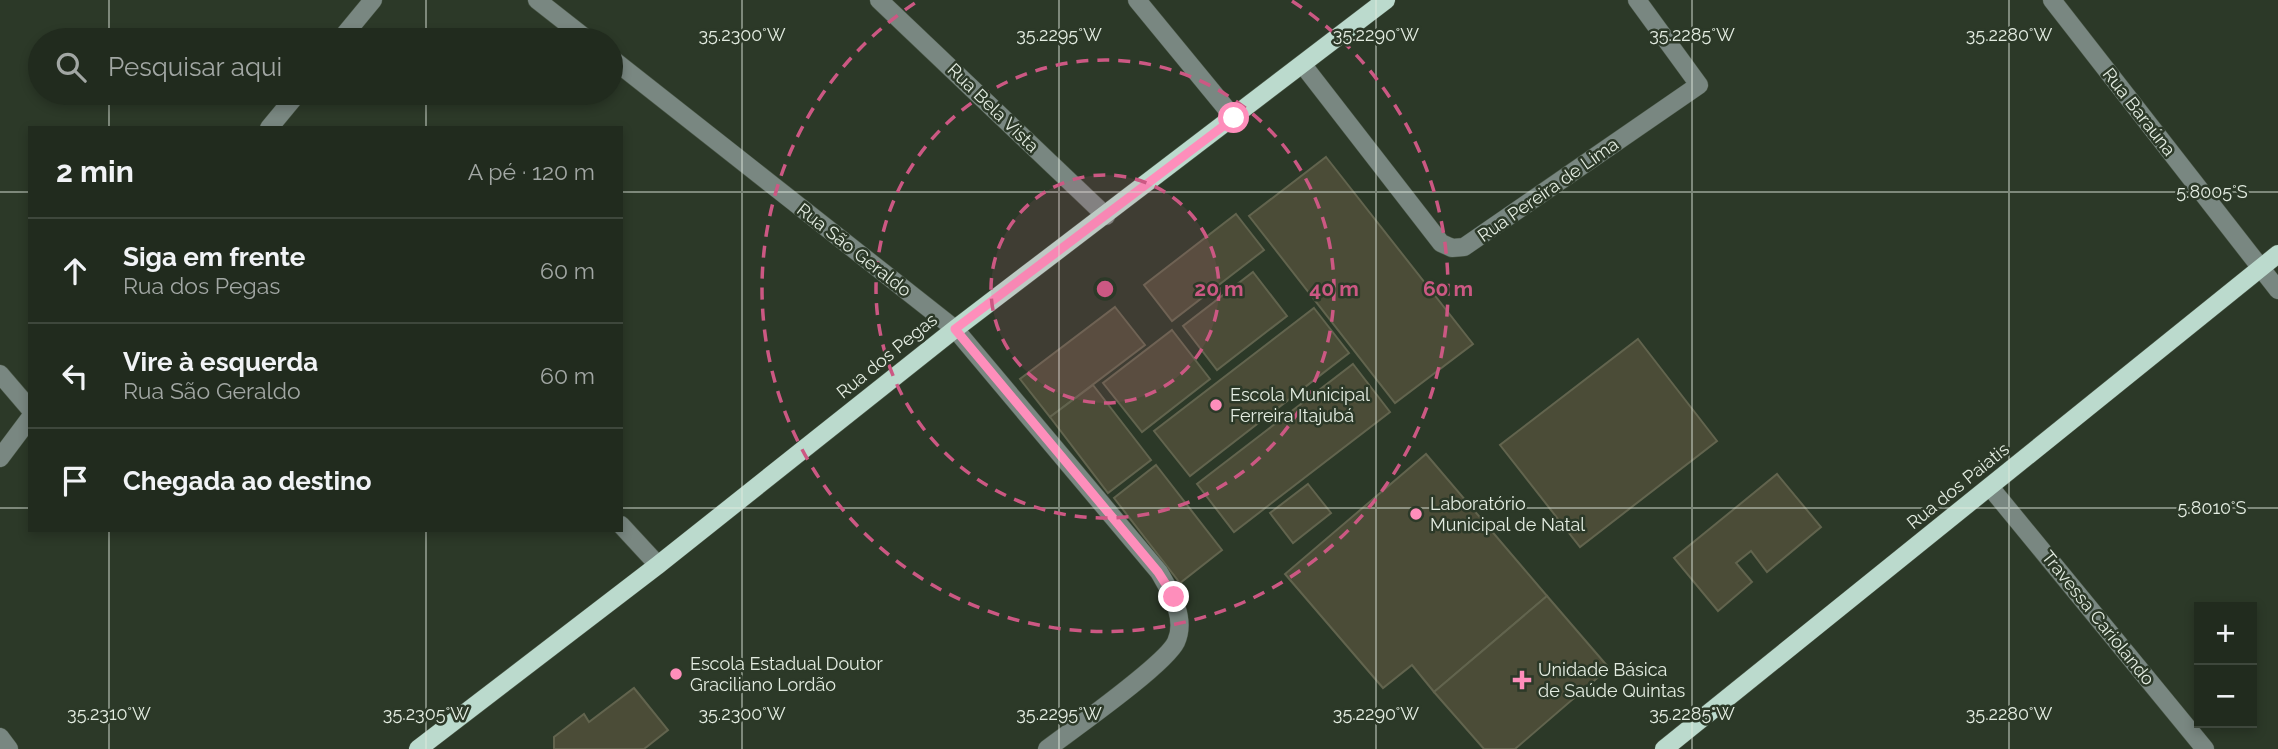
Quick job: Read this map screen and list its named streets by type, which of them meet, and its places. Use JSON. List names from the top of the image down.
{
  "streets": {
    "main road": ["Rua dos Pegas", "Rua dos Paiatis"],
    "street": [
      "Rua Bela Vista",
      "Rua Baraúna",
      "Rua Pereira de Lima",
      "Rua São Geraldo",
      "Travessa Cariolando"
    ]
  },
  "crossings": [
    ["Rua Bela Vista", "Rua dos Pegas"],
    ["Rua Baraúna", "Rua dos Paiatis"],
    ["Rua Pereira de Lima", "Rua dos Pegas"],
    ["Rua São Geraldo", "Rua dos Pegas"],
    ["Rua dos Paiatis", "Travessa Cariolando"]
  ],
  "places": {
    "other": ["Escola Municipal Ferreira Itajubá", "Laboratório Municipal de Natal", "Escola Estadual Doutor Graciliano Lordão"],
    "health": ["Unidade Básica de Saúde Quintas"]
  },
  "page": {
    "search": "Pesquisar aqui",
    "heading": ["2 min", "A pé · 120 m"],
    "list": [
      ["Siga em frente", "Rua dos Pegas", "60 m"],
      ["Vire à esquerda", "Rua São Geraldo", "60 m"],
      "Chegada ao destino"
    ],
    "map_buttons": ["+", "−"]
  },
  "coordinates": [
    "35.2300°W",
    "35.2295°W",
    "35.2290°W",
    "35.2285°W",
    "35.2280°W",
    "5.8005°S",
    "5.8010°S",
    "35.2310°W",
    "35.2305°W"
  ],
  "rings": ["20 m", "40 m", "60 m"]
}
